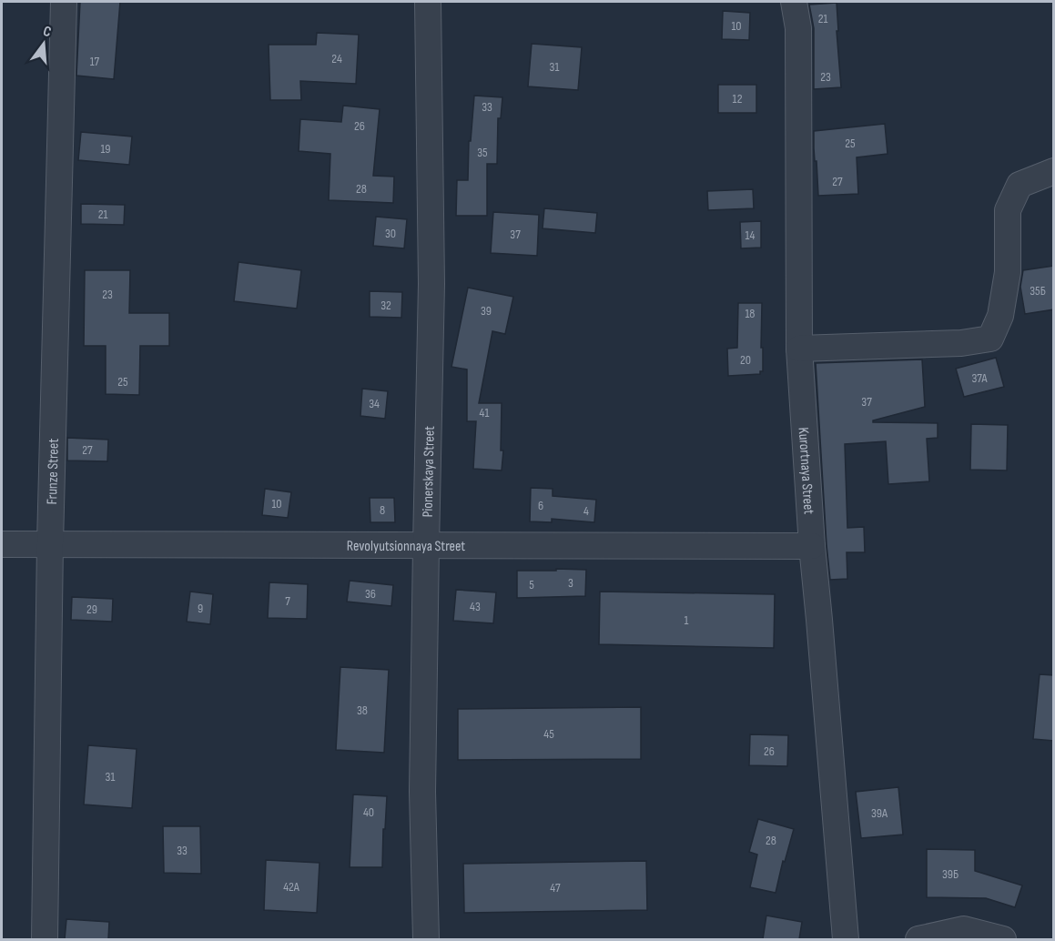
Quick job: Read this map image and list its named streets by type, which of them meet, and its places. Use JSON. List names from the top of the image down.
{
  "streets": {
    "street": [
      "Frunze Street",
      "Pionerskaya Street",
      "Kurortnaya Street",
      "Revolyutsionnaya Street"
    ]
  },
  "crossings": [
    ["Frunze Street", "Revolyutsionnaya Street"],
    ["Pionerskaya Street", "Revolyutsionnaya Street"],
    ["Kurortnaya Street", "Revolyutsionnaya Street"]
  ],
  "house_numbers": [
    "21",
    "10",
    "24",
    "17",
    "31",
    "23",
    "12",
    "33",
    "26",
    "25",
    "19",
    "35",
    "27",
    "28",
    "21",
    "30",
    "37",
    "14",
    "35Б",
    "23",
    "32",
    "39",
    "18",
    "20",
    "37А",
    "25",
    "37",
    "34",
    "41",
    "27",
    "10",
    "6",
    "8",
    "4",
    "3",
    "5",
    "36",
    "7",
    "43",
    "9",
    "29",
    "1",
    "38",
    "45",
    "26",
    "31",
    "40",
    "39А",
    "28",
    "33",
    "39Б",
    "42А",
    "47"
  ],
  "north": "top"
}
